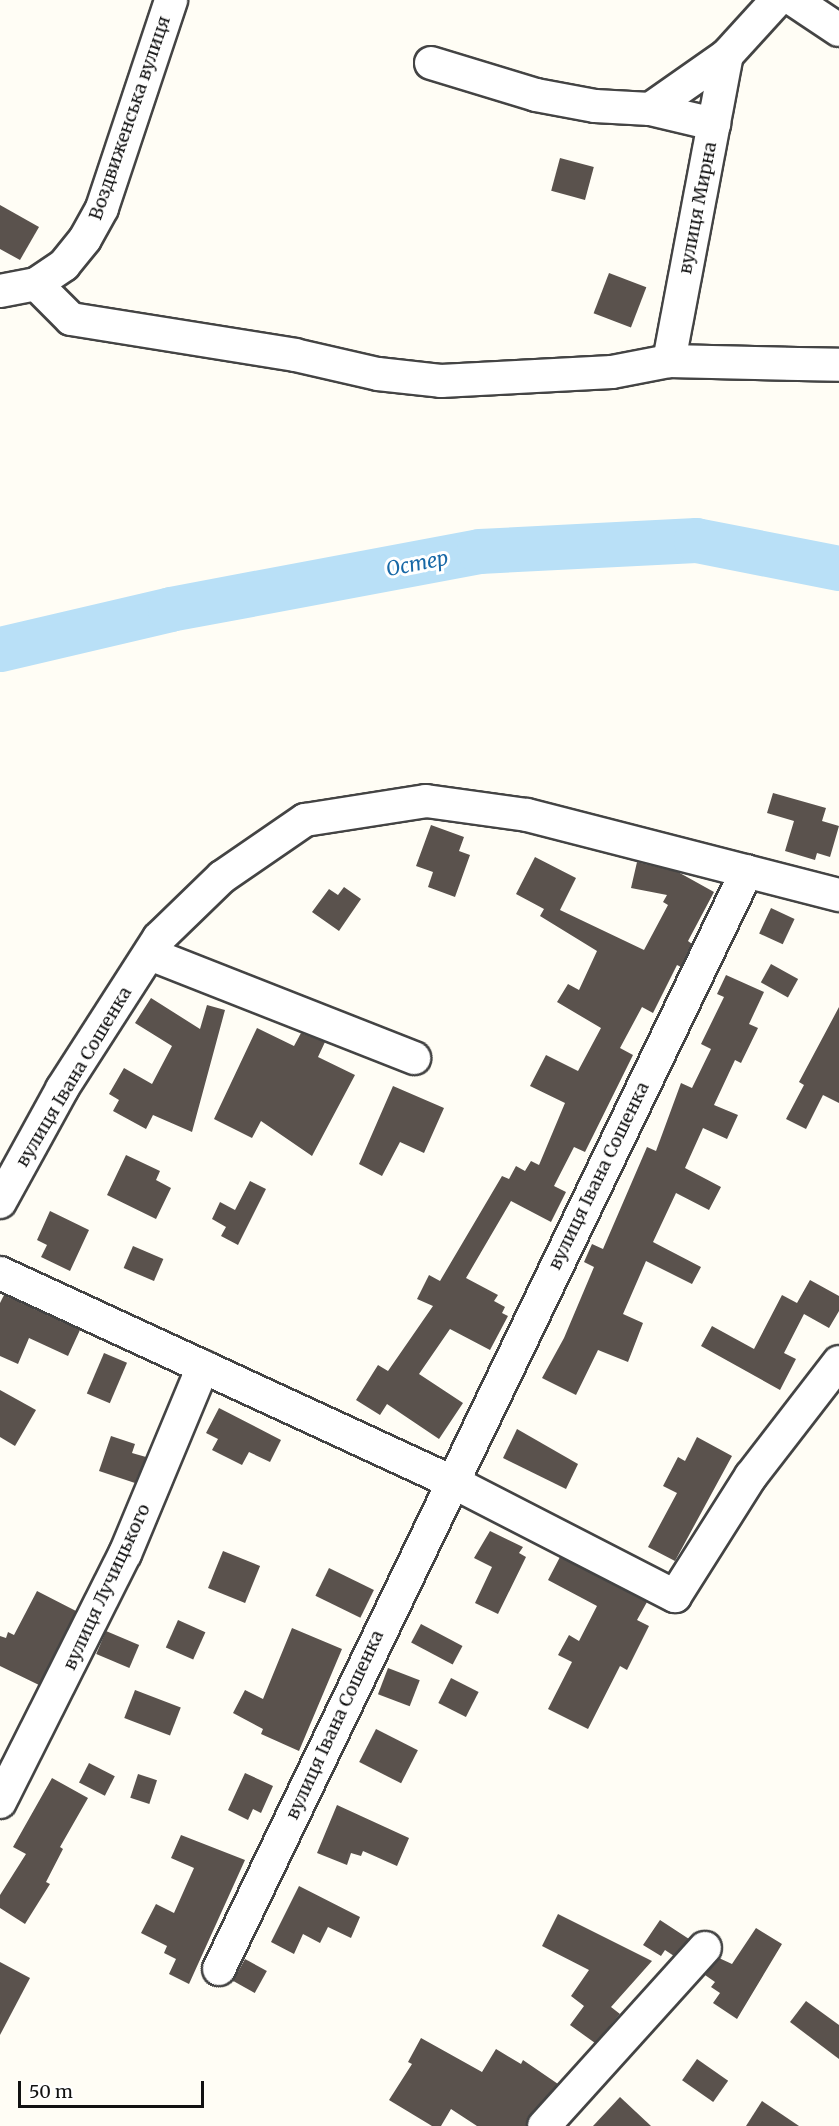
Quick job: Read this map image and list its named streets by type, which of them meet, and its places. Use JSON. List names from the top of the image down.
{
  "streets": {
    "street": [
      "Воздвиженська вулиця",
      "вулиця Мирна",
      "вулиця Івана Сошенка",
      "вулиця Лучицького"
    ]
  },
  "water": ["Остер"],
  "scale_bar": "50 m"
}
